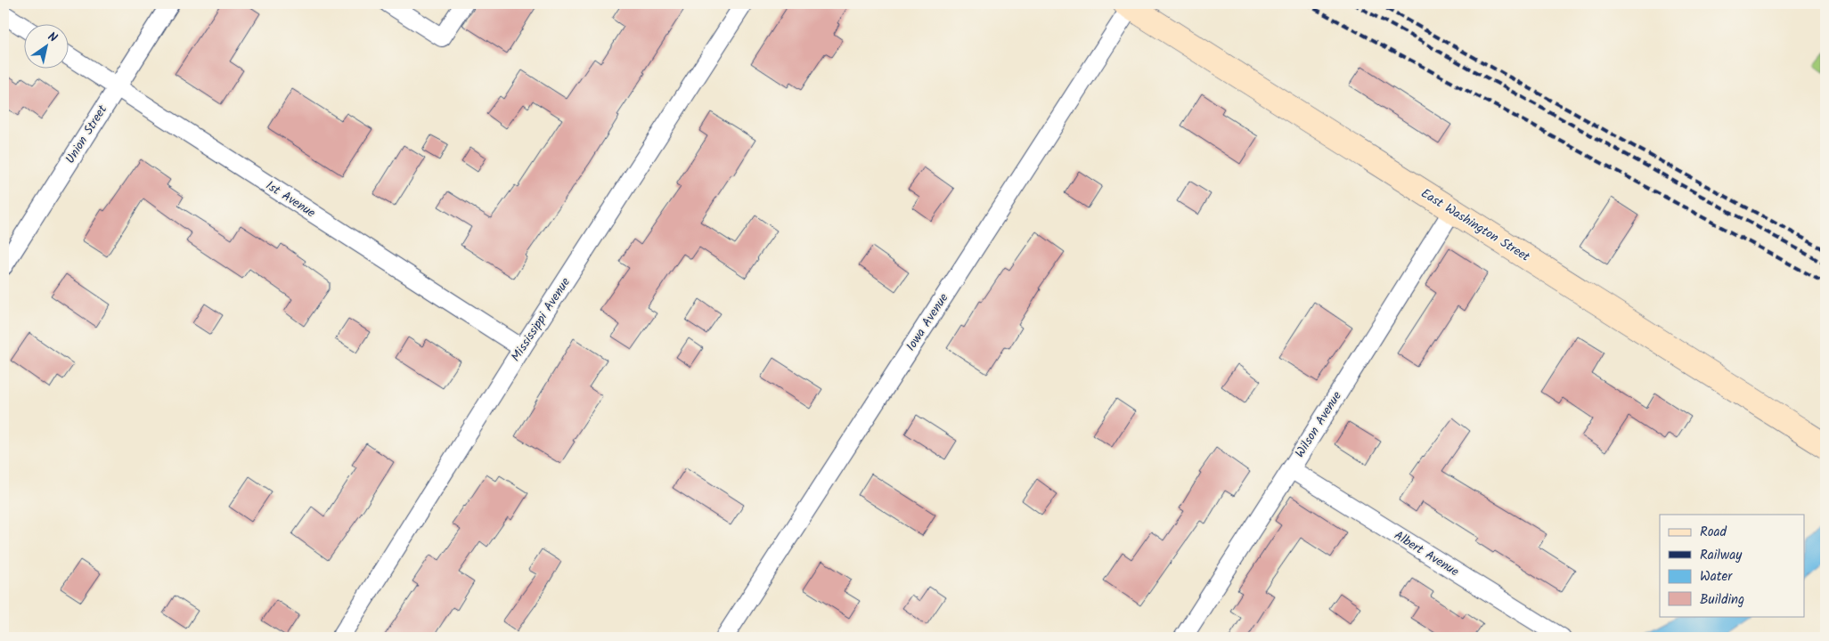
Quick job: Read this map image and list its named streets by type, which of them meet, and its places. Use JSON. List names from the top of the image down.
{
  "streets": {
    "street": [
      "Union Street",
      "1st Avenue",
      "East Washington Street",
      "Mississippi Avenue",
      "Iowa Avenue",
      "Wilson Avenue",
      "Albert Avenue"
    ]
  },
  "crossings": [
    ["Union Street", "1st Avenue"],
    ["1st Avenue", "Mississippi Avenue"],
    ["East Washington Street", "Iowa Avenue"],
    ["East Washington Street", "Wilson Avenue"],
    ["Wilson Avenue", "Albert Avenue"]
  ],
  "legend": [
    "Road",
    "Railway",
    "Water",
    "Building"
  ],
  "north": "top right"
}
